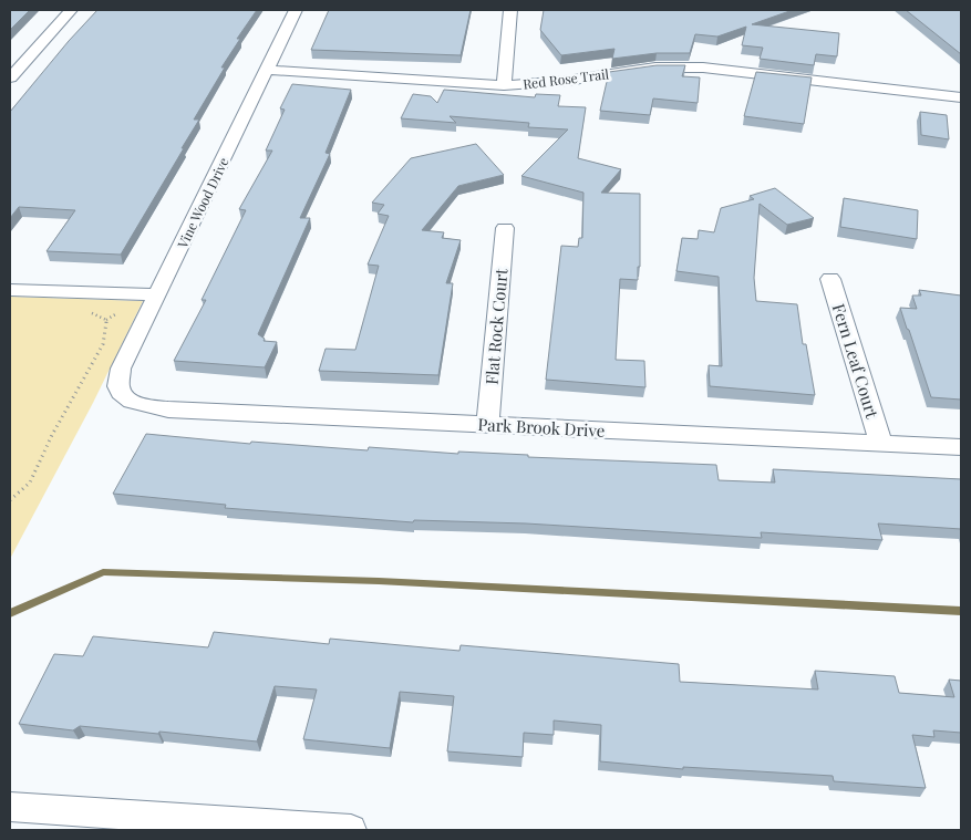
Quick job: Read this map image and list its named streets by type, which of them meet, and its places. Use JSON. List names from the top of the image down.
{
  "streets": {
    "street": [
      "Red Rose Trail",
      "Vine Wood Drive",
      "Flat Rock Court",
      "Fern Leaf Court",
      "Park Brook Drive"
    ]
  },
  "crossings": [
    ["Red Rose Trail", "Vine Wood Drive"],
    ["Vine Wood Drive", "Park Brook Drive"],
    ["Flat Rock Court", "Park Brook Drive"],
    ["Fern Leaf Court", "Park Brook Drive"]
  ]
}
